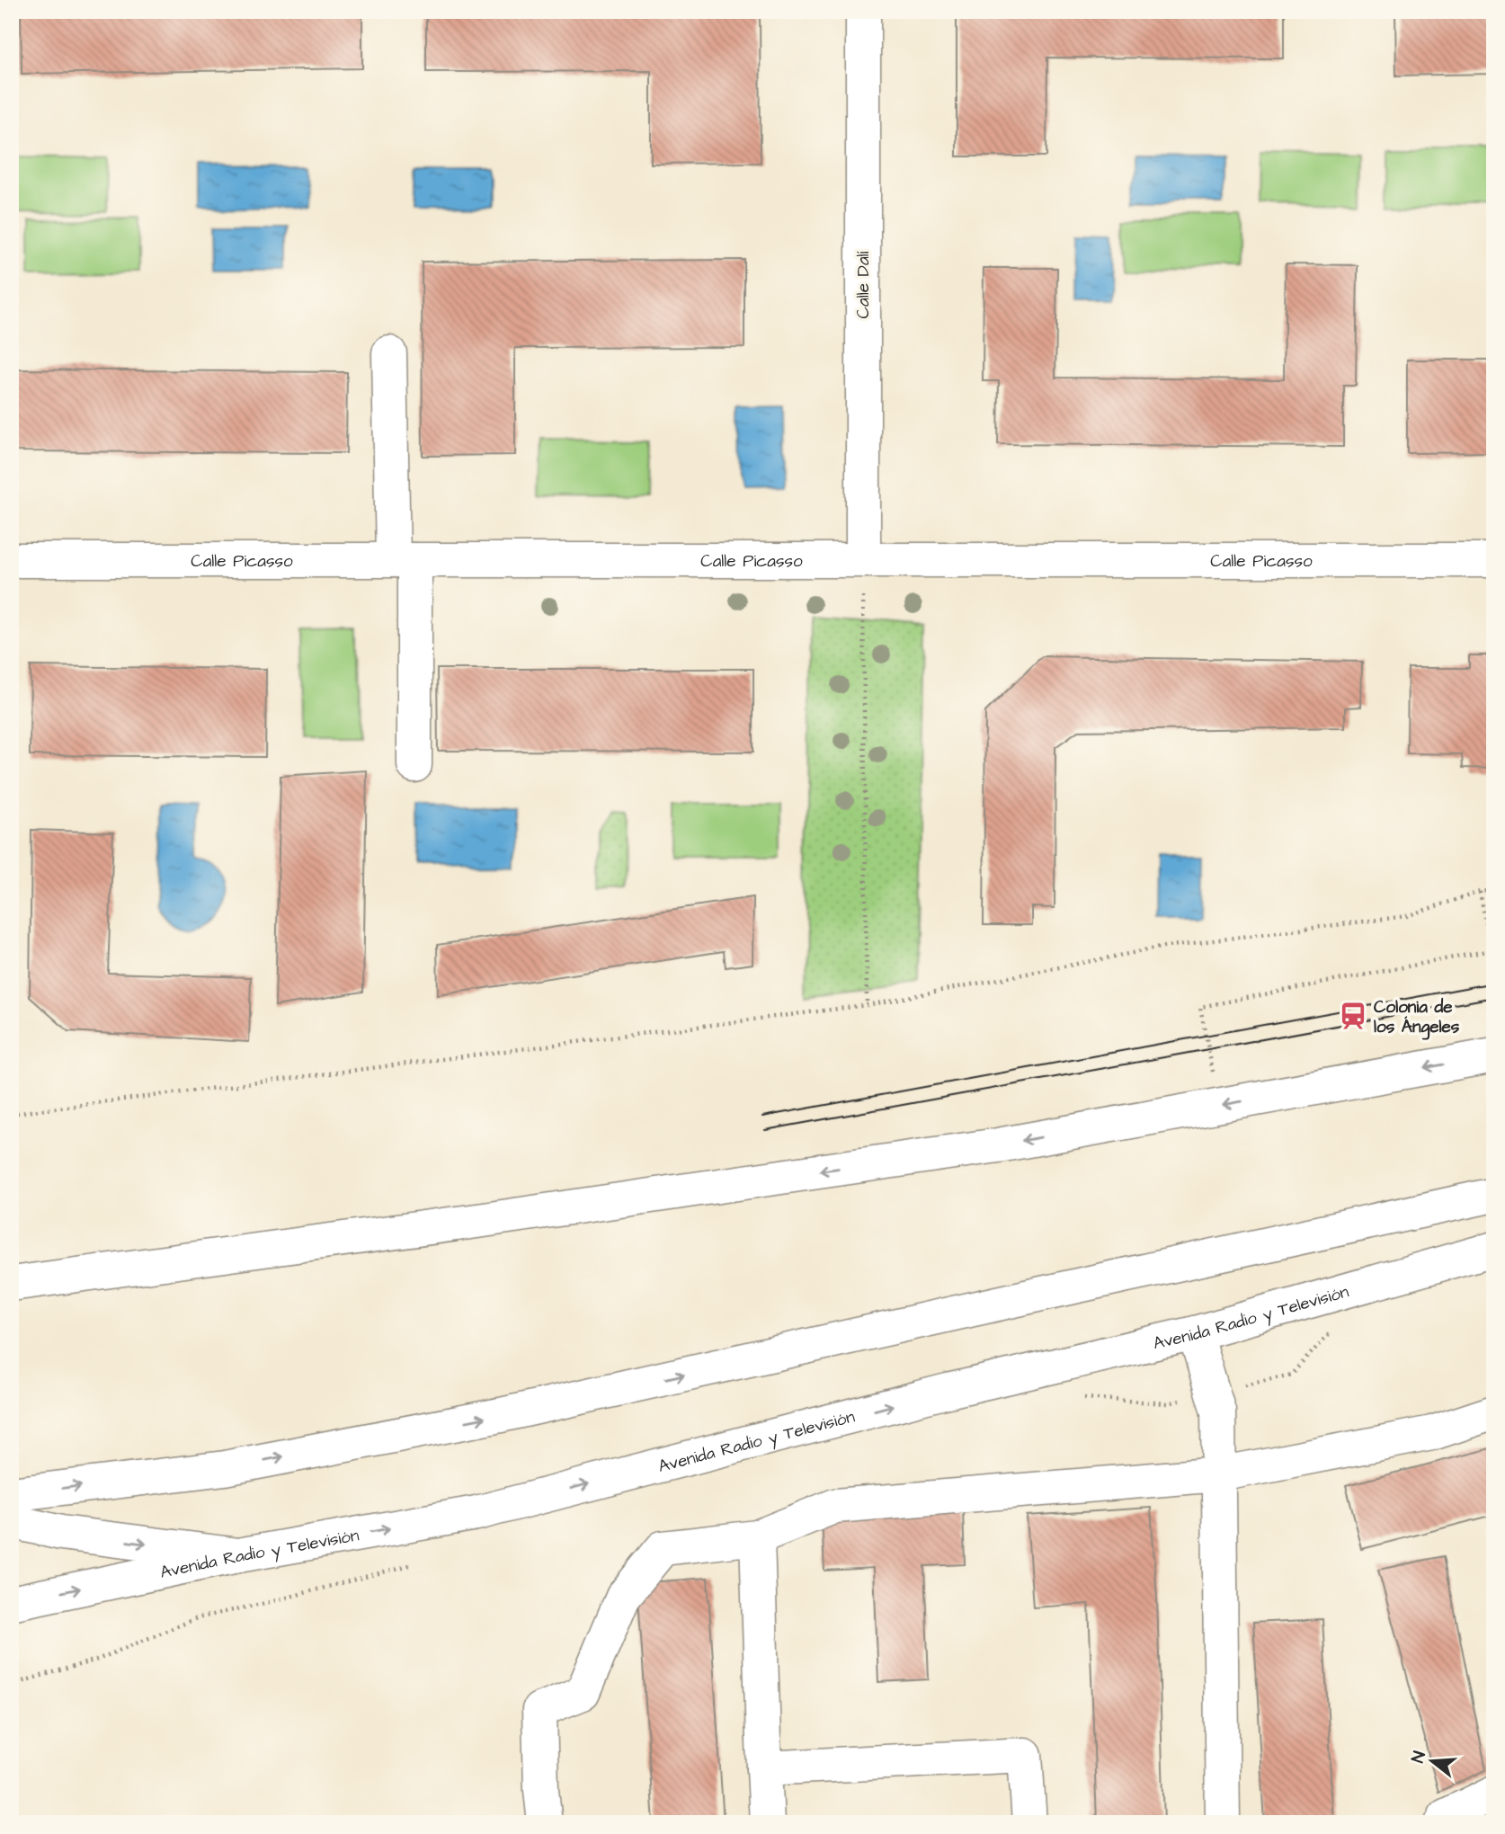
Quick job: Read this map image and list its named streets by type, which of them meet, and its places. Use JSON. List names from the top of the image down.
{
  "streets": {
    "main road": ["Calle Dalí", "Calle Picasso", "Avenida Radio y Televisión"]
  },
  "crossings": [
    ["Calle Dalí", "Calle Picasso"]
  ],
  "places": {
    "station": ["Colonia de los Ángeles"]
  },
  "north": "left"
}
